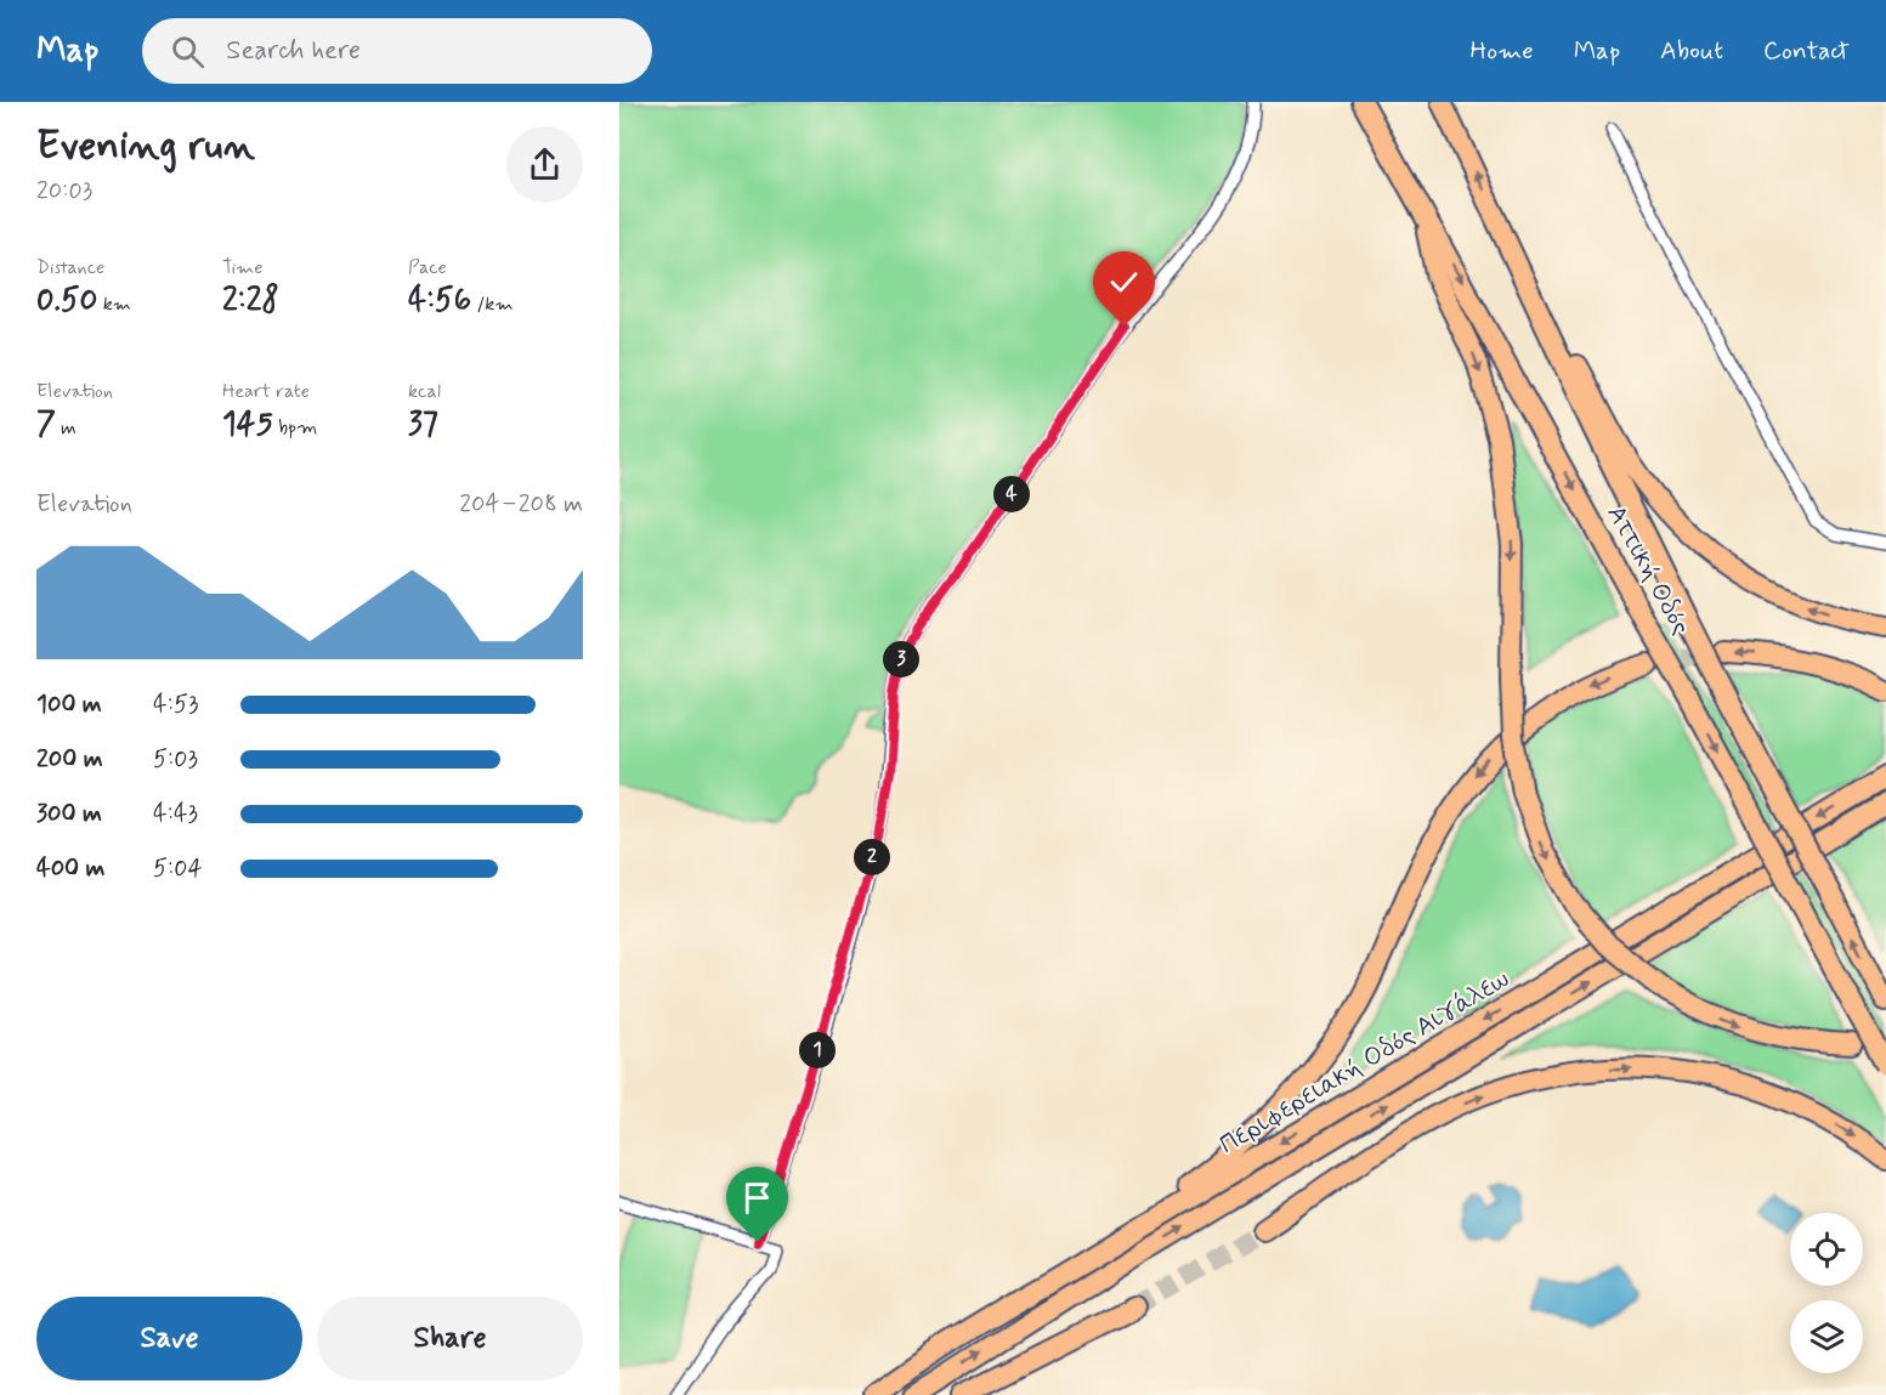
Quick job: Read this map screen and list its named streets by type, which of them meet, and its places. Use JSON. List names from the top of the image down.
{
  "streets": {
    "highway": ["Αττική Οδός", "Περιφερειακή Οδός Αιγάλεω"]
  },
  "page": {
    "header": "Map",
    "search": "Search here",
    "nav": [
      "Home",
      "Map",
      "About",
      "Contact"
    ],
    "heading": ["Evening run", "20:03"],
    "stats": [
      ["Distance", "0.50 km"],
      ["Time", "2:28"],
      ["Pace", "4:56 /km"],
      ["Elevation", "7 m"],
      ["Heart rate", "145 bpm"],
      ["kcal", "37"]
    ],
    "chart": ["Elevation", "204–208 m"],
    "pins": [
      "4",
      "3",
      "2",
      "1"
    ],
    "list": [
      {
        "name": "100 m",
        "note": "4:53"
      },
      {
        "name": "200 m",
        "note": "5:03"
      },
      {
        "name": "300 m",
        "note": "4:43"
      },
      {
        "name": "400 m",
        "note": "5:04"
      }
    ],
    "buttons": ["Save", "Share"]
  }
}
